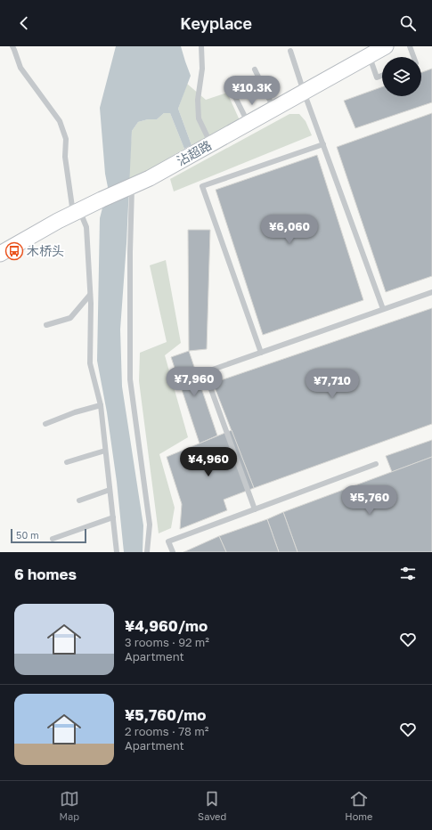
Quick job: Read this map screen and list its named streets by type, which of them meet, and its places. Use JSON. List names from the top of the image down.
{
  "streets": {
    "street": ["沾超路"]
  },
  "places": {
    "bus stop": ["木桥头"]
  },
  "scale_bar": "50 m",
  "page": {
    "header": "Keyplace",
    "price": [
      "¥10.3K",
      "¥6,060",
      "¥7,960",
      "¥7,710",
      "¥4,960",
      "¥5,760"
    ],
    "scale": "50 m",
    "heading": "6 homes",
    "list": [
      {
        "name": "¥4,960/mo",
        "note": "3 rooms · 92 m² · Apartment"
      },
      {
        "name": "¥5,760/mo",
        "note": "2 rooms · 78 m² · Apartment"
      }
    ],
    "tabs": ["Map", "Saved", "Home"]
  }
}
